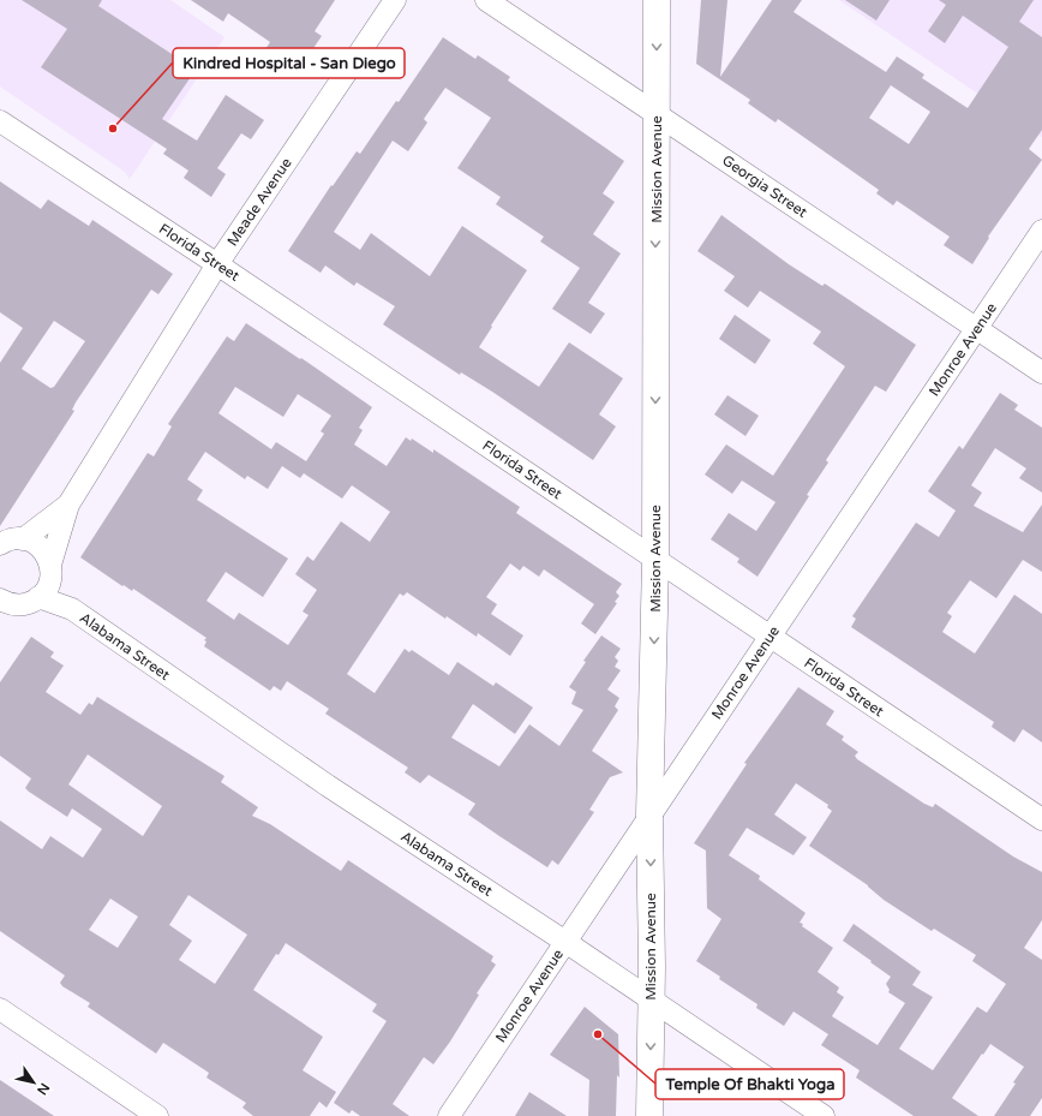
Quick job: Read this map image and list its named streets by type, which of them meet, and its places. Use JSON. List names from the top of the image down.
{
  "streets": {
    "main road": ["Mission Avenue"],
    "street": [
      "Georgia Street",
      "Meade Avenue",
      "Florida Street",
      "Monroe Avenue",
      "Alabama Street"
    ]
  },
  "crossings": [
    ["Mission Avenue", "Georgia Street"],
    ["Mission Avenue", "Florida Street"],
    ["Mission Avenue", "Monroe Avenue"],
    ["Mission Avenue", "Alabama Street"],
    ["Georgia Street", "Monroe Avenue"],
    ["Meade Avenue", "Florida Street"],
    ["Meade Avenue", "Alabama Street"],
    ["Florida Street", "Monroe Avenue"],
    ["Monroe Avenue", "Alabama Street"]
  ],
  "one_way": ["Mission Avenue"],
  "places": ["Kindred Hospital - San Diego", "Temple Of Bhakti Yoga"],
  "north": "bottom right"
}
